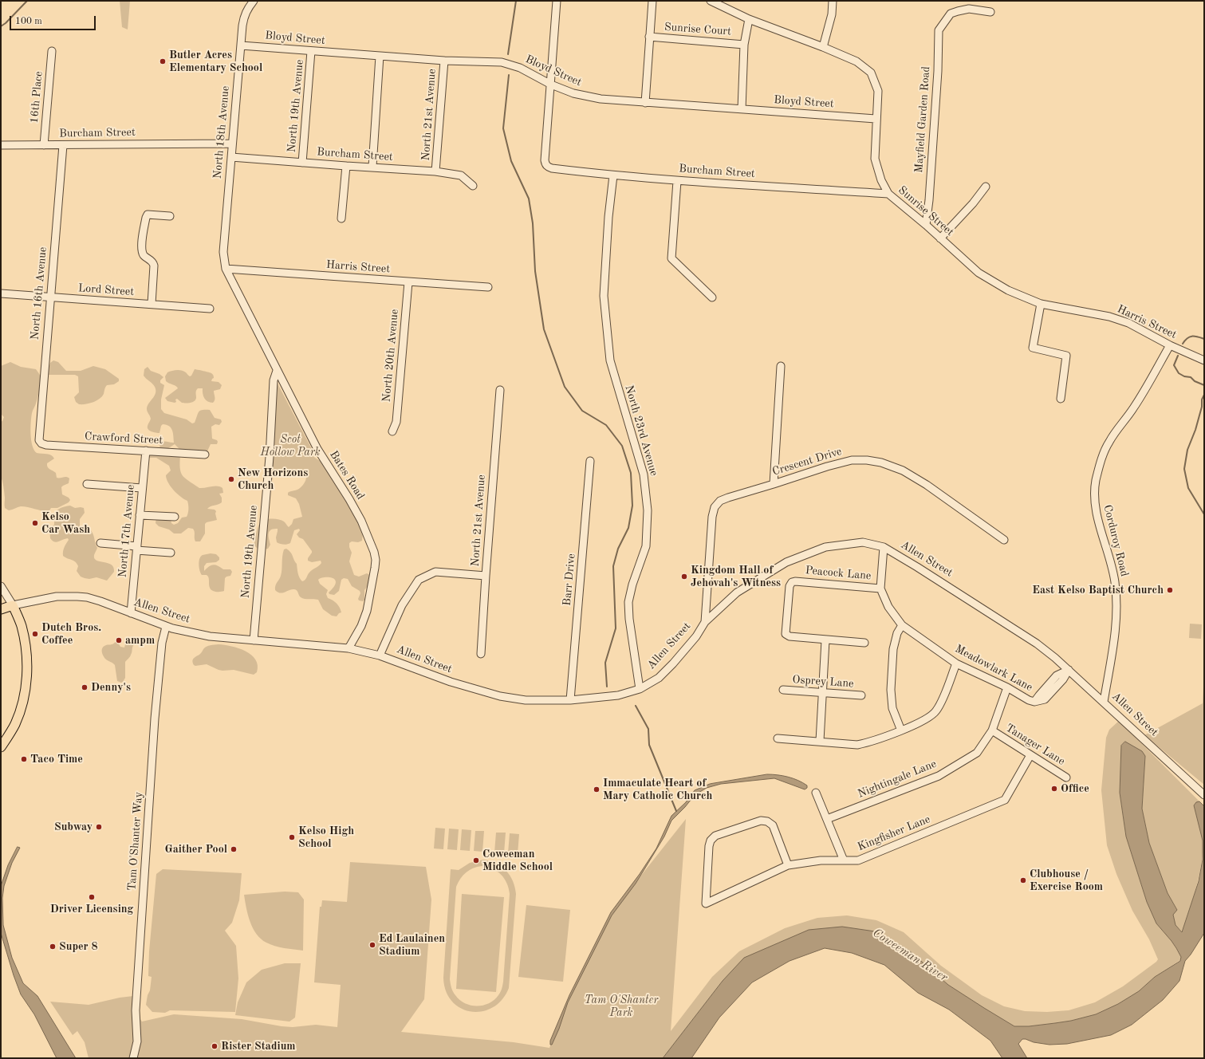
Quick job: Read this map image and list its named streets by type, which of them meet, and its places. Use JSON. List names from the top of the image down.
{
  "streets": {
    "main road": ["Allen Street"],
    "street": [
      "Sunrise Court",
      "Bloyd Street",
      "16th Place",
      "North 19th Avenue",
      "North 21st Avenue",
      "Mayfield Garden Road",
      "North 18th Avenue",
      "Burcham Street",
      "Sunrise Street",
      "Harris Street",
      "Lord Street",
      "North 16th Avenue",
      "North 20th Avenue",
      "North 23rd Avenue",
      "Crawford Street",
      "Crescent Drive",
      "Bates Road",
      "North 17th Avenue",
      "Corduroy Road",
      "Peacock Lane",
      "Barr Drive",
      "Meadowlark Lane",
      "Osprey Lane",
      "Tanager Lane",
      "Nightingale Lane",
      "Kingfisher Lane",
      "Tam O'Shanter Way"
    ]
  },
  "crossings": [
    ["Bloyd Street", "North 19th Avenue"],
    ["Bloyd Street", "North 21st Avenue"],
    ["Bloyd Street", "North 18th Avenue"],
    ["Bloyd Street", "Burcham Street"],
    ["Bloyd Street", "Sunrise Street"],
    ["16th Place", "Burcham Street"],
    ["North 19th Avenue", "Burcham Street"],
    ["North 19th Avenue", "Bates Road"],
    ["North 19th Avenue", "Allen Street"],
    ["North 21st Avenue", "Burcham Street"],
    ["Mayfield Garden Road", "Sunrise Street"],
    ["North 18th Avenue", "Burcham Street"],
    ["North 18th Avenue", "Harris Street"],
    ["North 18th Avenue", "Bates Road"],
    ["Burcham Street", "Sunrise Street"],
    ["Burcham Street", "North 16th Avenue"],
    ["Burcham Street", "North 23rd Avenue"],
    ["Sunrise Street", "Harris Street"],
    ["Harris Street", "North 20th Avenue"],
    ["Harris Street", "Bates Road"],
    ["Harris Street", "Corduroy Road"],
    ["Lord Street", "North 16th Avenue"],
    ["North 16th Avenue", "Crawford Street"],
    ["North 23rd Avenue", "Allen Street"],
    ["Crawford Street", "North 17th Avenue"],
    ["Crescent Drive", "Allen Street"],
    ["Bates Road", "Allen Street"],
    ["North 17th Avenue", "Allen Street"],
    ["Corduroy Road", "Allen Street"],
    ["Allen Street", "Barr Drive"],
    ["Allen Street", "Meadowlark Lane"],
    ["Allen Street", "Tam O'Shanter Way"],
    ["Peacock Lane", "Meadowlark Lane"],
    ["Meadowlark Lane", "Nightingale Lane"],
    ["Tanager Lane", "Nightingale Lane"],
    ["Tanager Lane", "Kingfisher Lane"]
  ],
  "water": ["Coweeman River"],
  "parks": ["Scot Hollow Park", "Tam O'Shanter Park"],
  "places": [
    "Butler Acres Elementary School",
    "New Horizons Church",
    "Kelso Car Wash",
    "Kingdom Hall of Jehovah's Witness",
    "East Kelso Baptist Church",
    "Dutch Bros. Coffee",
    "ampm",
    "Denny's",
    "Taco Time",
    "Office",
    "Immaculate Heart of Mary Catholic Church",
    "Subway",
    "Kelso High School",
    "Gaither Pool",
    "Coweeman Middle School",
    "Clubhouse / Exercise Room",
    "Driver Licensing",
    "Ed Laulainen Stadium",
    "Super 8",
    "Rister Stadium"
  ],
  "scale_bar": "100 m"
}
